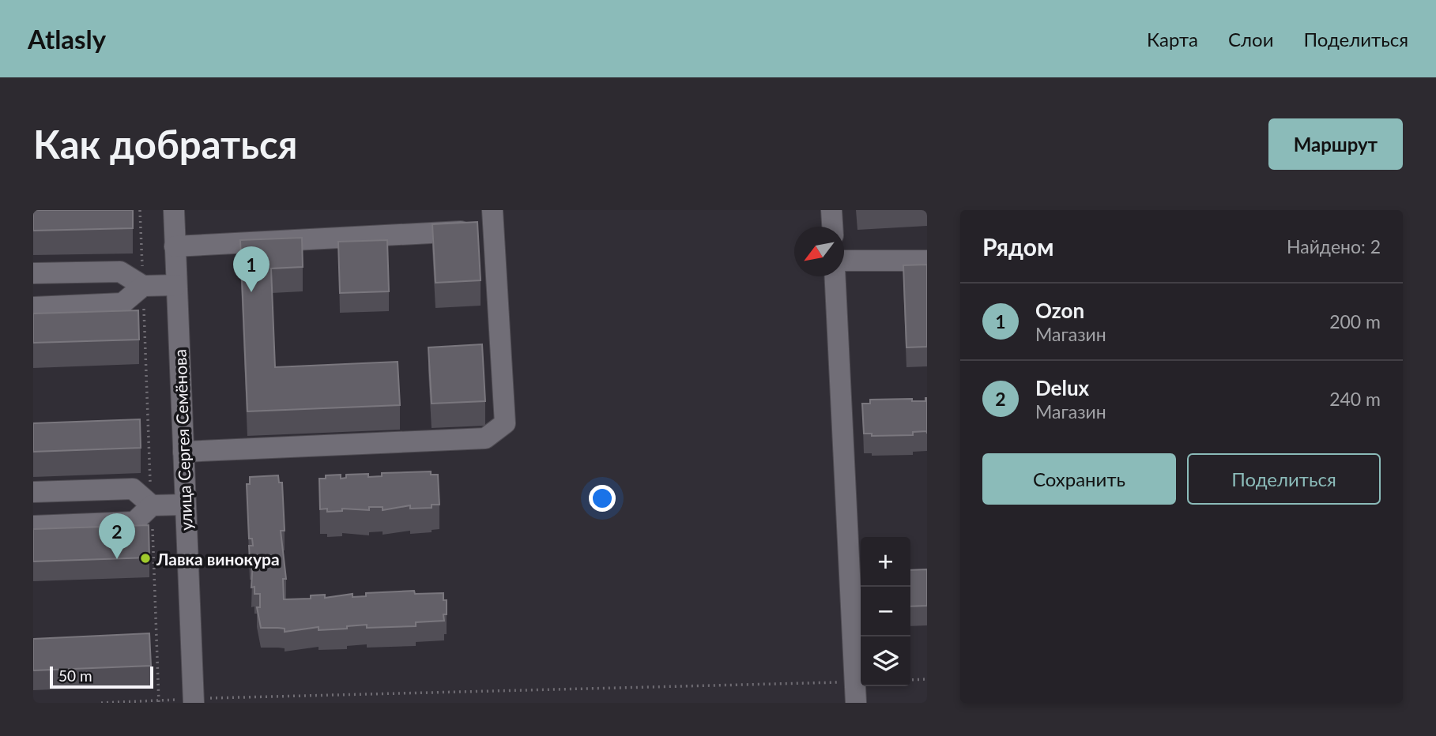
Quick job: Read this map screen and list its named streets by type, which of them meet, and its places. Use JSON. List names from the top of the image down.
{
  "streets": {
    "street": ["улица Сергея Семёнова"]
  },
  "places": ["Лавка винокура"],
  "scale_bar": "50 m",
  "north": "bottom left",
  "page": {
    "header": "Atlasly",
    "nav": ["Карта", "Слои", "Поделиться"],
    "buttons": [
      "Маршрут",
      ["Сохранить", "Поделиться"]
    ],
    "title": "Как добраться",
    "heading": ["Рядом", "Найдено: 2"],
    "pins": ["1", "2"],
    "list": [
      {
        "mark": "1",
        "name": "Ozon",
        "note": "Магазин",
        "value": "200 m"
      },
      {
        "mark": "2",
        "name": "Delux",
        "note": "Магазин",
        "value": "240 m"
      }
    ],
    "map_buttons": ["+", "−"],
    "scale": "50 m"
  }
}
